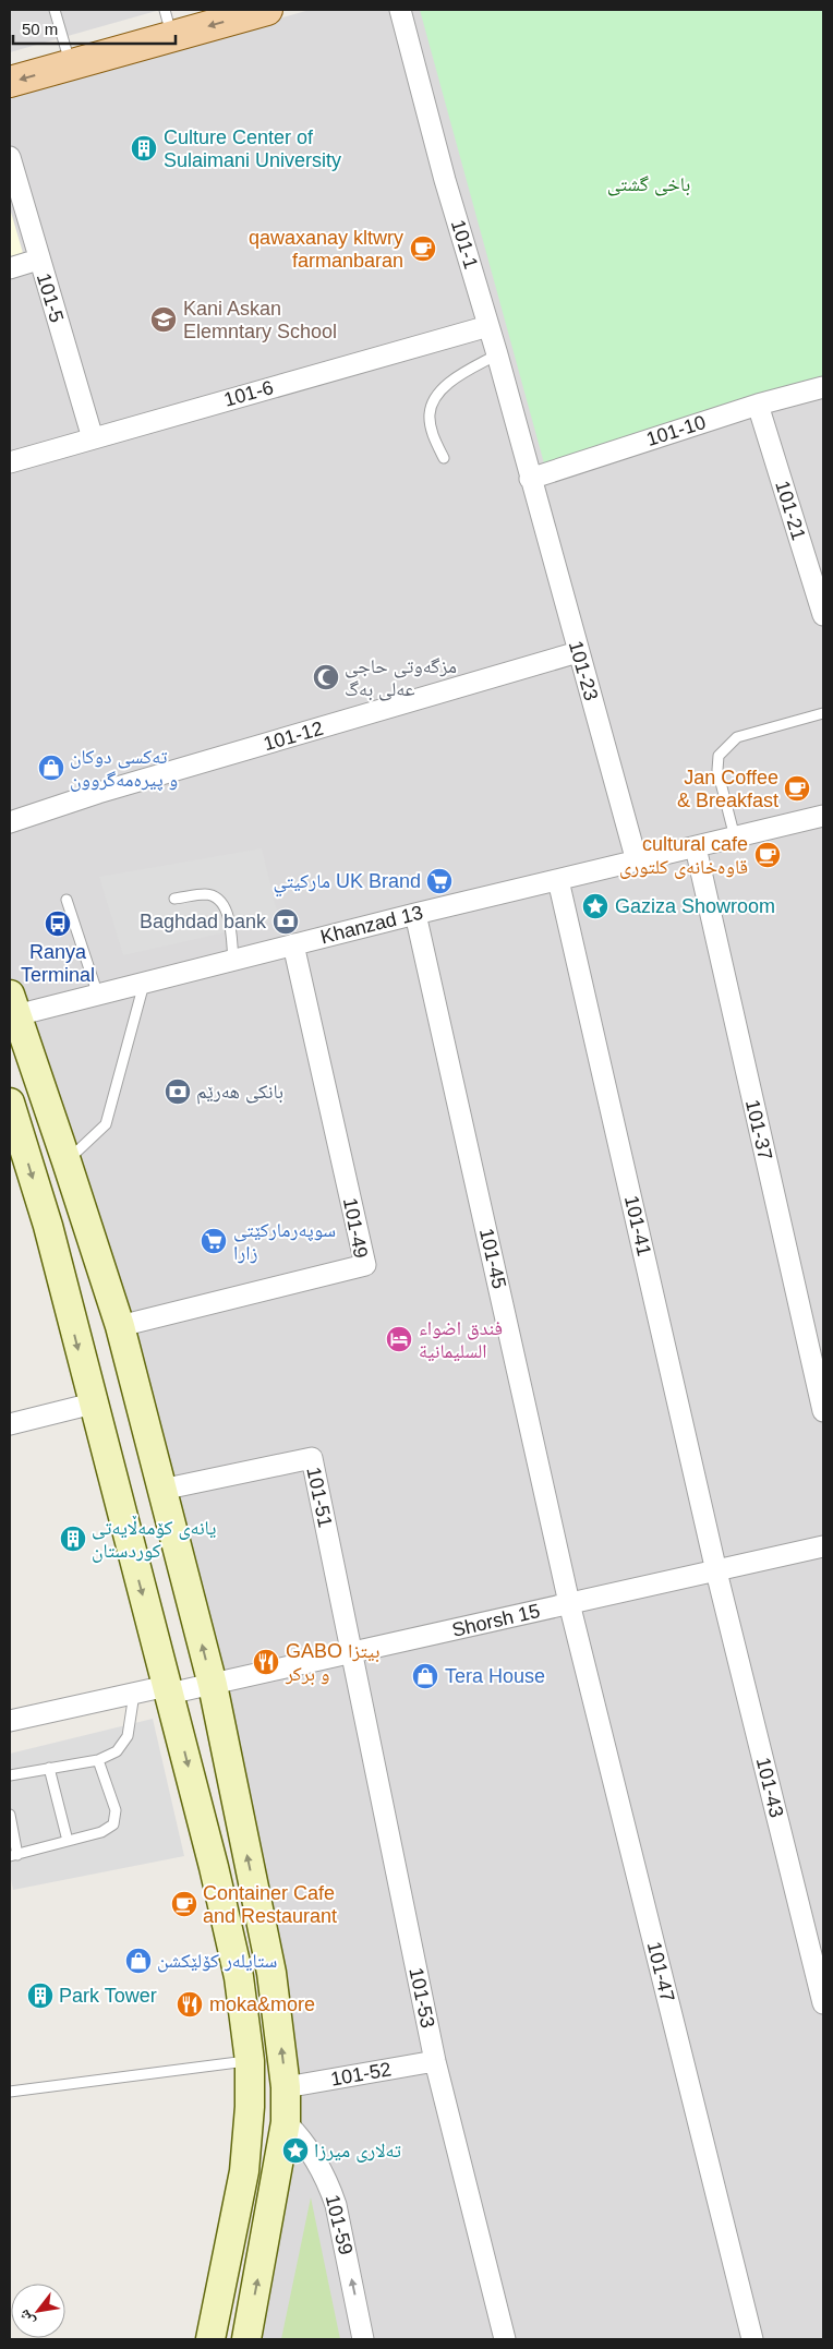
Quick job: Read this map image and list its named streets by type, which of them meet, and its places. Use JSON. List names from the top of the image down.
{
  "streets": {
    "street": [
      "101-1",
      "101-5",
      "101-6",
      "101-10",
      "101-21",
      "101-23",
      "101-12",
      "Khanzad 13",
      "101-37",
      "101-41",
      "101-49",
      "101-45",
      "101-51",
      "Shorsh 15",
      "101-43",
      "101-47",
      "101-53",
      "101-52",
      "101-59"
    ]
  },
  "crossings": [
    ["101-1", "101-6"],
    ["101-1", "101-10"],
    ["101-1", "101-23"],
    ["101-5", "101-6"],
    ["101-10", "101-21"],
    ["101-10", "101-23"],
    ["101-23", "101-12"],
    ["101-23", "Khanzad 13"],
    ["Khanzad 13", "101-37"],
    ["Khanzad 13", "101-41"],
    ["Khanzad 13", "101-49"],
    ["Khanzad 13", "101-45"],
    ["101-41", "Shorsh 15"],
    ["101-41", "101-43"],
    ["101-45", "Shorsh 15"],
    ["101-45", "101-47"],
    ["101-51", "Shorsh 15"],
    ["101-51", "101-53"],
    ["Shorsh 15", "101-43"],
    ["Shorsh 15", "101-47"],
    ["Shorsh 15", "101-53"],
    ["101-53", "101-52"]
  ],
  "one_way": ["101-59"],
  "parks": ["باخی گشتی"],
  "places": {
    "building": ["Culture Center of Sulaimani University", "یانەی کۆمەڵایەتی کوردستان", "Park Tower"],
    "cafe": [
      "qawaxanay kltwry farmanbaran",
      "Jan Coffee & Breakfast",
      "cultural cafe قاوەخانەی کلتوری",
      "Container Cafe and Restaurant"
    ],
    "school or university": ["Kani Askan Elemntary School"],
    "mosque": ["مزگەوتی حاجی عەلی بەگ"],
    "shop": ["تەکسی دوکان و پیرەمەگروون", "Tera House", "ستایلەر کۆلێکشن"],
    "supermarket": ["مارکيتي UK Brand", "سوپەرمارکێتی زارا"],
    "place": ["Gaziza Showroom", "تەلاری میرزا"],
    "bank": ["Baghdad bank", "بانکی هەرێم"],
    "bus stop": ["Ranya Terminal"],
    "hotel": ["فندق اضواء السليمانية"],
    "restaurant": ["GABO بيتزا و بركر", "moka&more"]
  },
  "scale_bar": "50 m",
  "north": "bottom left"
}
